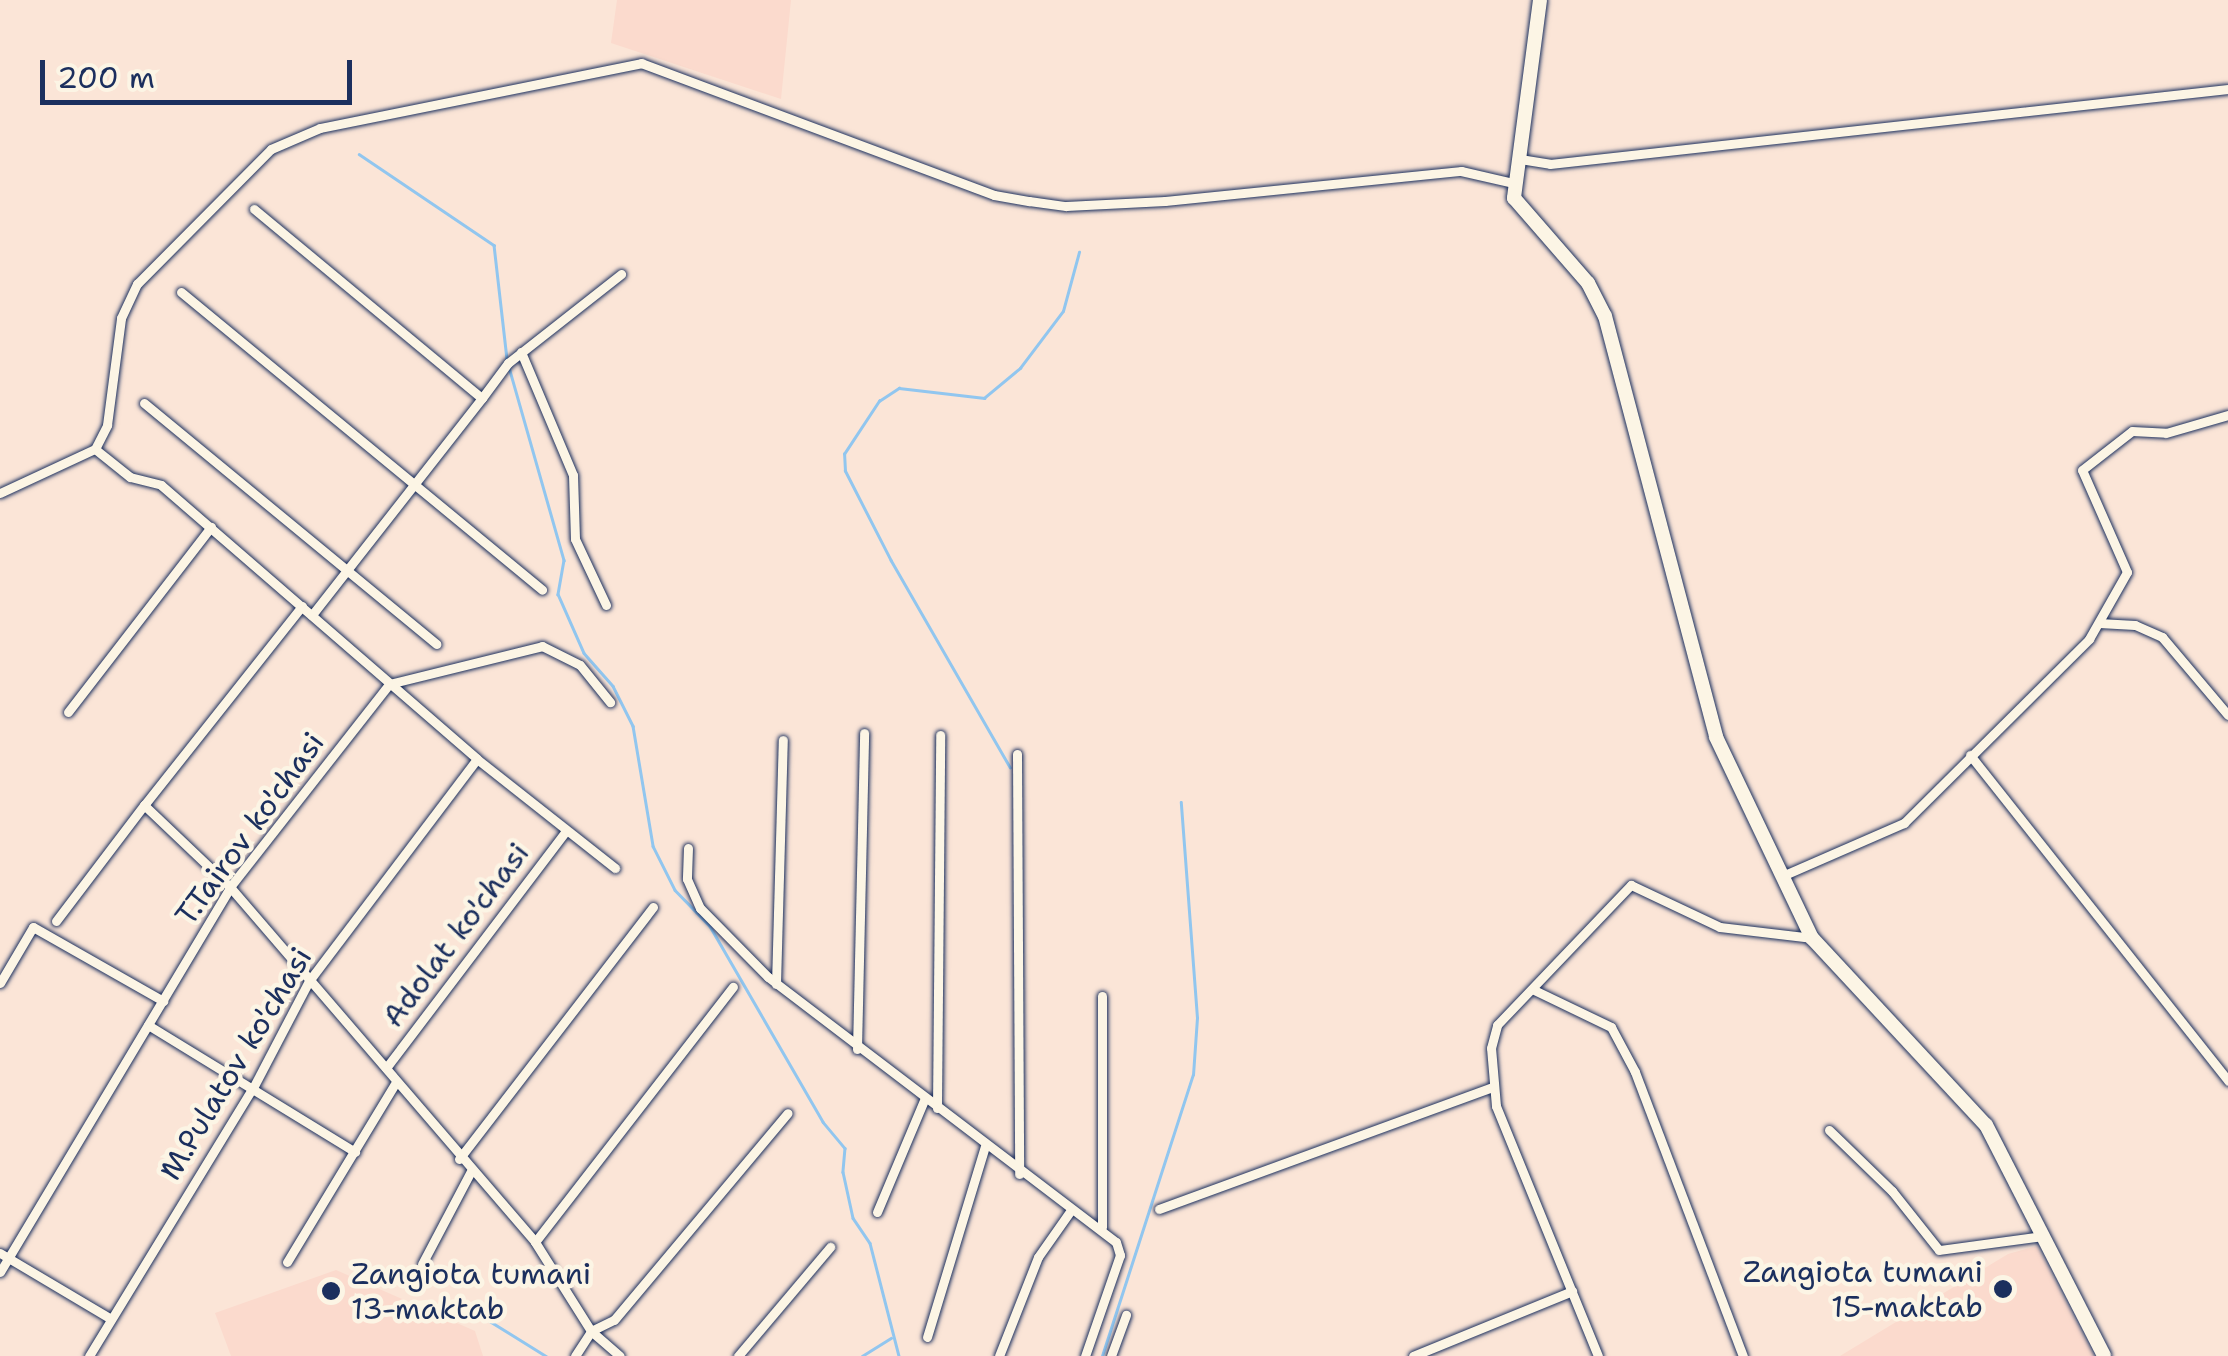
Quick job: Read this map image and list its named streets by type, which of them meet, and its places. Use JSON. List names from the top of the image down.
{
  "streets": {
    "street": ["T.Tairov ko'chasi", "Adolat ko'chasi", "M.Pulatov ko'chasi"]
  },
  "places": ["Zangiota tumani 15-maktab", "Zangiota tumani 13-maktab"],
  "scale_bar": "200 m"
}
